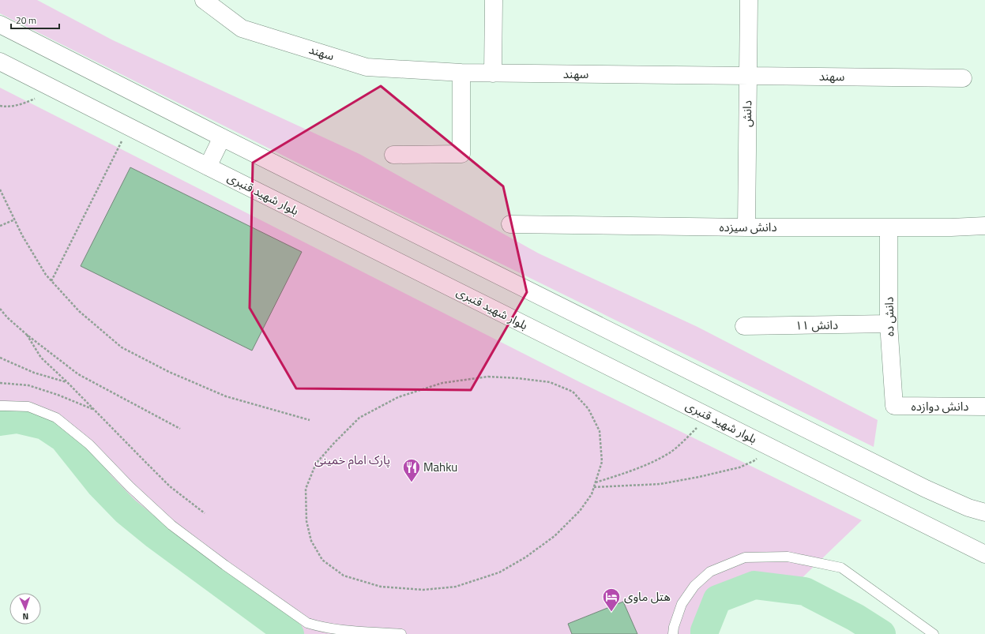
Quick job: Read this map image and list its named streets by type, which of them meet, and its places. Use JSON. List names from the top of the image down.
{
  "streets": {
    "main road": [
      "سهند",
      "دانش",
      "بلوار شهید قنبری",
      "دانش سیزده",
      "دانش ده",
      "دانش ۱۱",
      "دانش دوازده"
    ]
  },
  "crossings": [
    ["سهند", "دانش"],
    ["دانش", "دانش سیزده"],
    ["دانش سیزده", "دانش ده"],
    ["دانش ده", "دانش ۱۱"],
    ["دانش ده", "دانش دوازده"]
  ],
  "parks": ["پارک امام خمینی"],
  "places": {
    "restaurant": ["Mahku"],
    "hotel": ["هتل ماوی"]
  },
  "scale_bar": "20 m",
  "north": "bottom"
}
